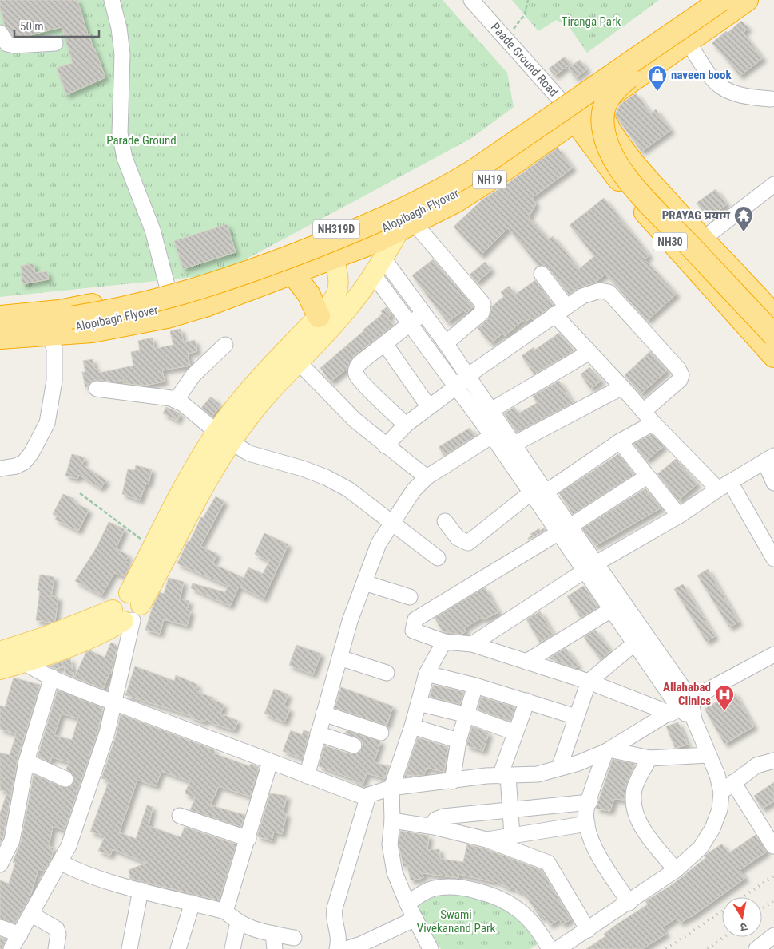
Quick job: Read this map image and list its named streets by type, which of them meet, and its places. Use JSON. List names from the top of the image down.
{
  "streets": {
    "highway": [
      "Paade Ground Road",
      "NH19",
      "Alopibagh Flyover",
      "NH319D",
      "NH30"
    ]
  },
  "crossings": [
    ["Paade Ground Road", "NH19"],
    ["Paade Ground Road", "NH319D"],
    ["Paade Ground Road", "NH30"],
    ["NH19", "NH319D"],
    ["NH19", "NH30"],
    ["Alopibagh Flyover", "NH319D"]
  ],
  "parks": ["Tiranga Park", "Parade Ground", "Swami Vivekanand Park"],
  "places": {
    "shop": ["naveen book"],
    "temple": ["PRAYAG प्रयाग"],
    "hospital": ["Allahabad Clinics"]
  },
  "scale_bar": "50 m",
  "north": "bottom"
}
